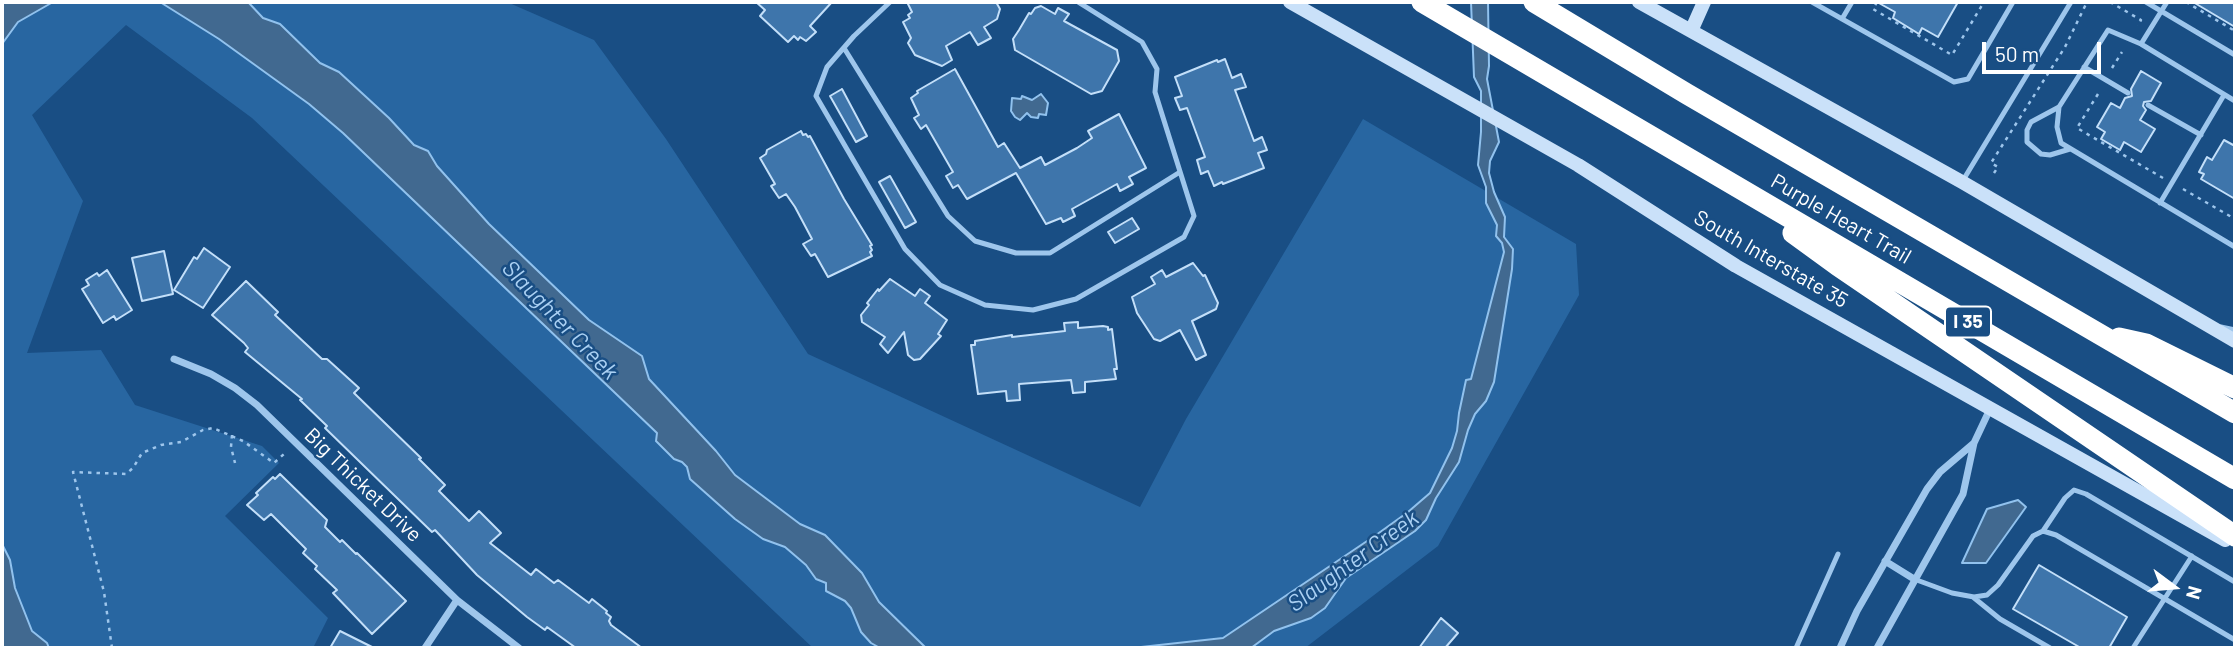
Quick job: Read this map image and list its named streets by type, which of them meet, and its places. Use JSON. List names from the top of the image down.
{
  "streets": {
    "highway": ["Purple Heart Trail", "I 35"],
    "main road": ["South Interstate 35"],
    "street": ["Big Thicket Drive"]
  },
  "water": ["Slaughter Creek"],
  "scale_bar": "50 m",
  "north": "right"
}
